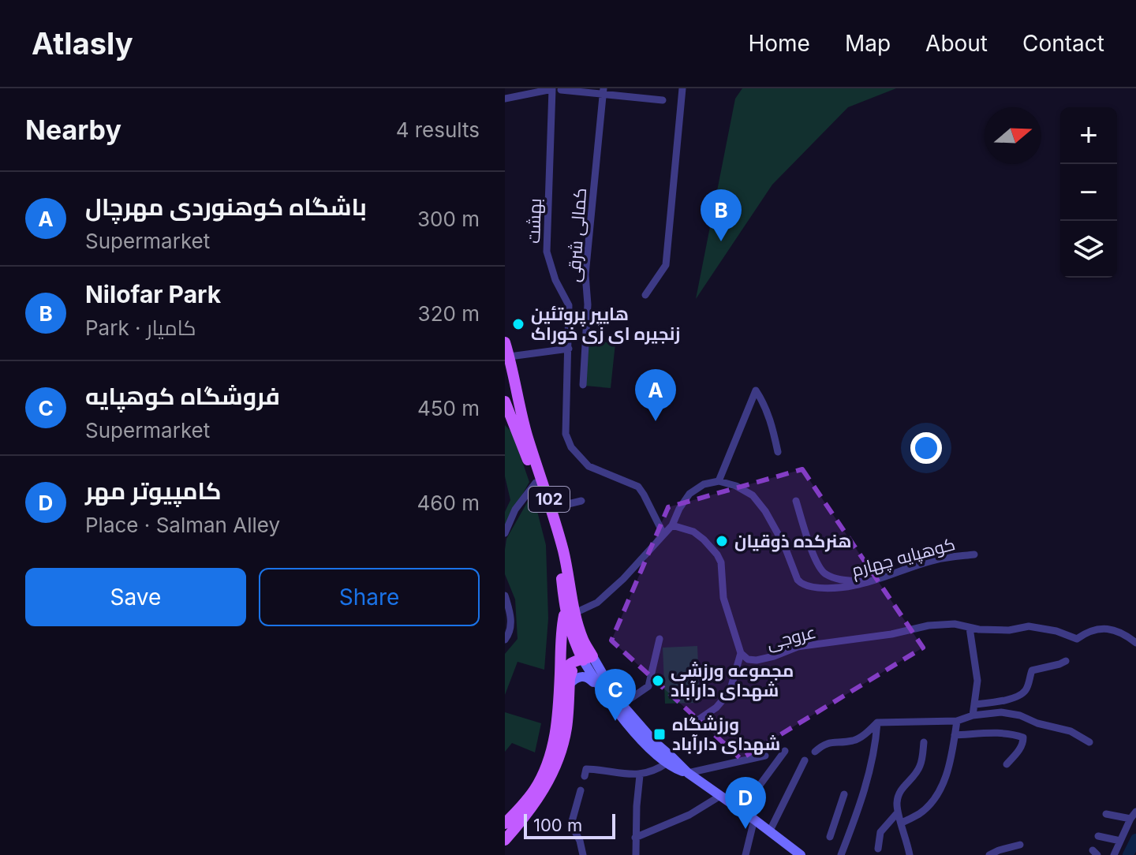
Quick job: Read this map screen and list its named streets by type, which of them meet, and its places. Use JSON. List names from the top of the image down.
{
  "streets": {
    "main road": ["102"],
    "street": [
      "بهشت",
      "کمالی شرقی",
      "کوهپایه چهارم",
      "عروجی"
    ]
  },
  "places": {
    "other": ["هایپر پروتئین زنجیره ای زی خوراک", "هنرکده ذوقیان", "مجموعه ورزشی شهدای دارآباد"],
    "transit": ["ورزشگاه شهدای دارآباد"]
  },
  "scale_bar": "100 m",
  "north": "right",
  "page": {
    "header": "Atlasly",
    "nav": [
      "Home",
      "Map",
      "About",
      "Contact"
    ],
    "heading": ["Nearby", "4 results"],
    "map_buttons": ["+", "−"],
    "list": [
      {
        "mark": "A",
        "name": "باشگاه کوهنوردی مهرچال",
        "note": "Supermarket",
        "value": "300 m"
      },
      {
        "mark": "B",
        "name": "Nilofar Park",
        "note": "Park · کامیار",
        "value": "320 m"
      },
      {
        "mark": "C",
        "name": "فروشگاه کوهپایه",
        "note": "Supermarket",
        "value": "450 m"
      },
      {
        "mark": "D",
        "name": "کامپیوتر مهر",
        "note": "Place · Salman Alley",
        "value": "460 m"
      }
    ],
    "pins": [
      "B",
      "A",
      "C",
      "D"
    ],
    "buttons": ["Save", "Share"],
    "scale": "100 m"
  }
}
